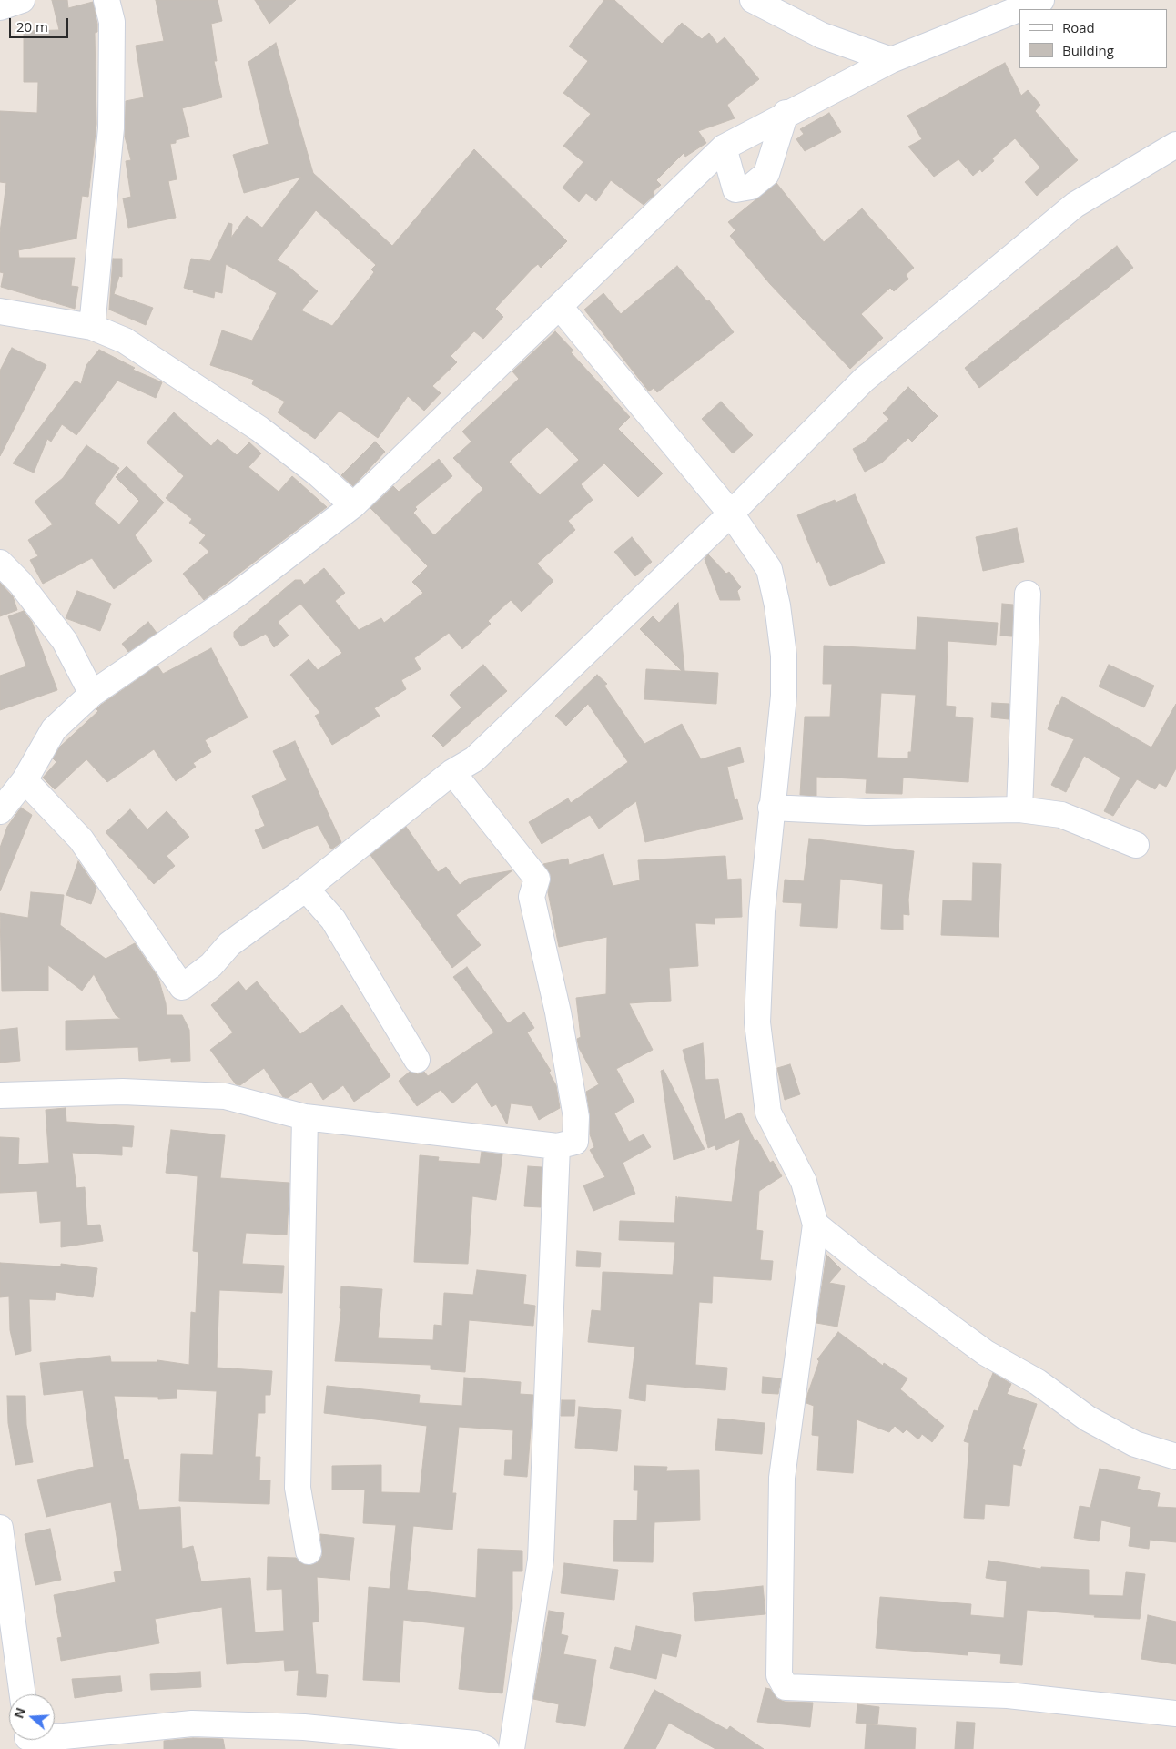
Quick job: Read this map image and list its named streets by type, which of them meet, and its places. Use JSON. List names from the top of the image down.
{
  "legend": ["Road", "Building"],
  "scale_bar": "20 m",
  "north": "left"
}
